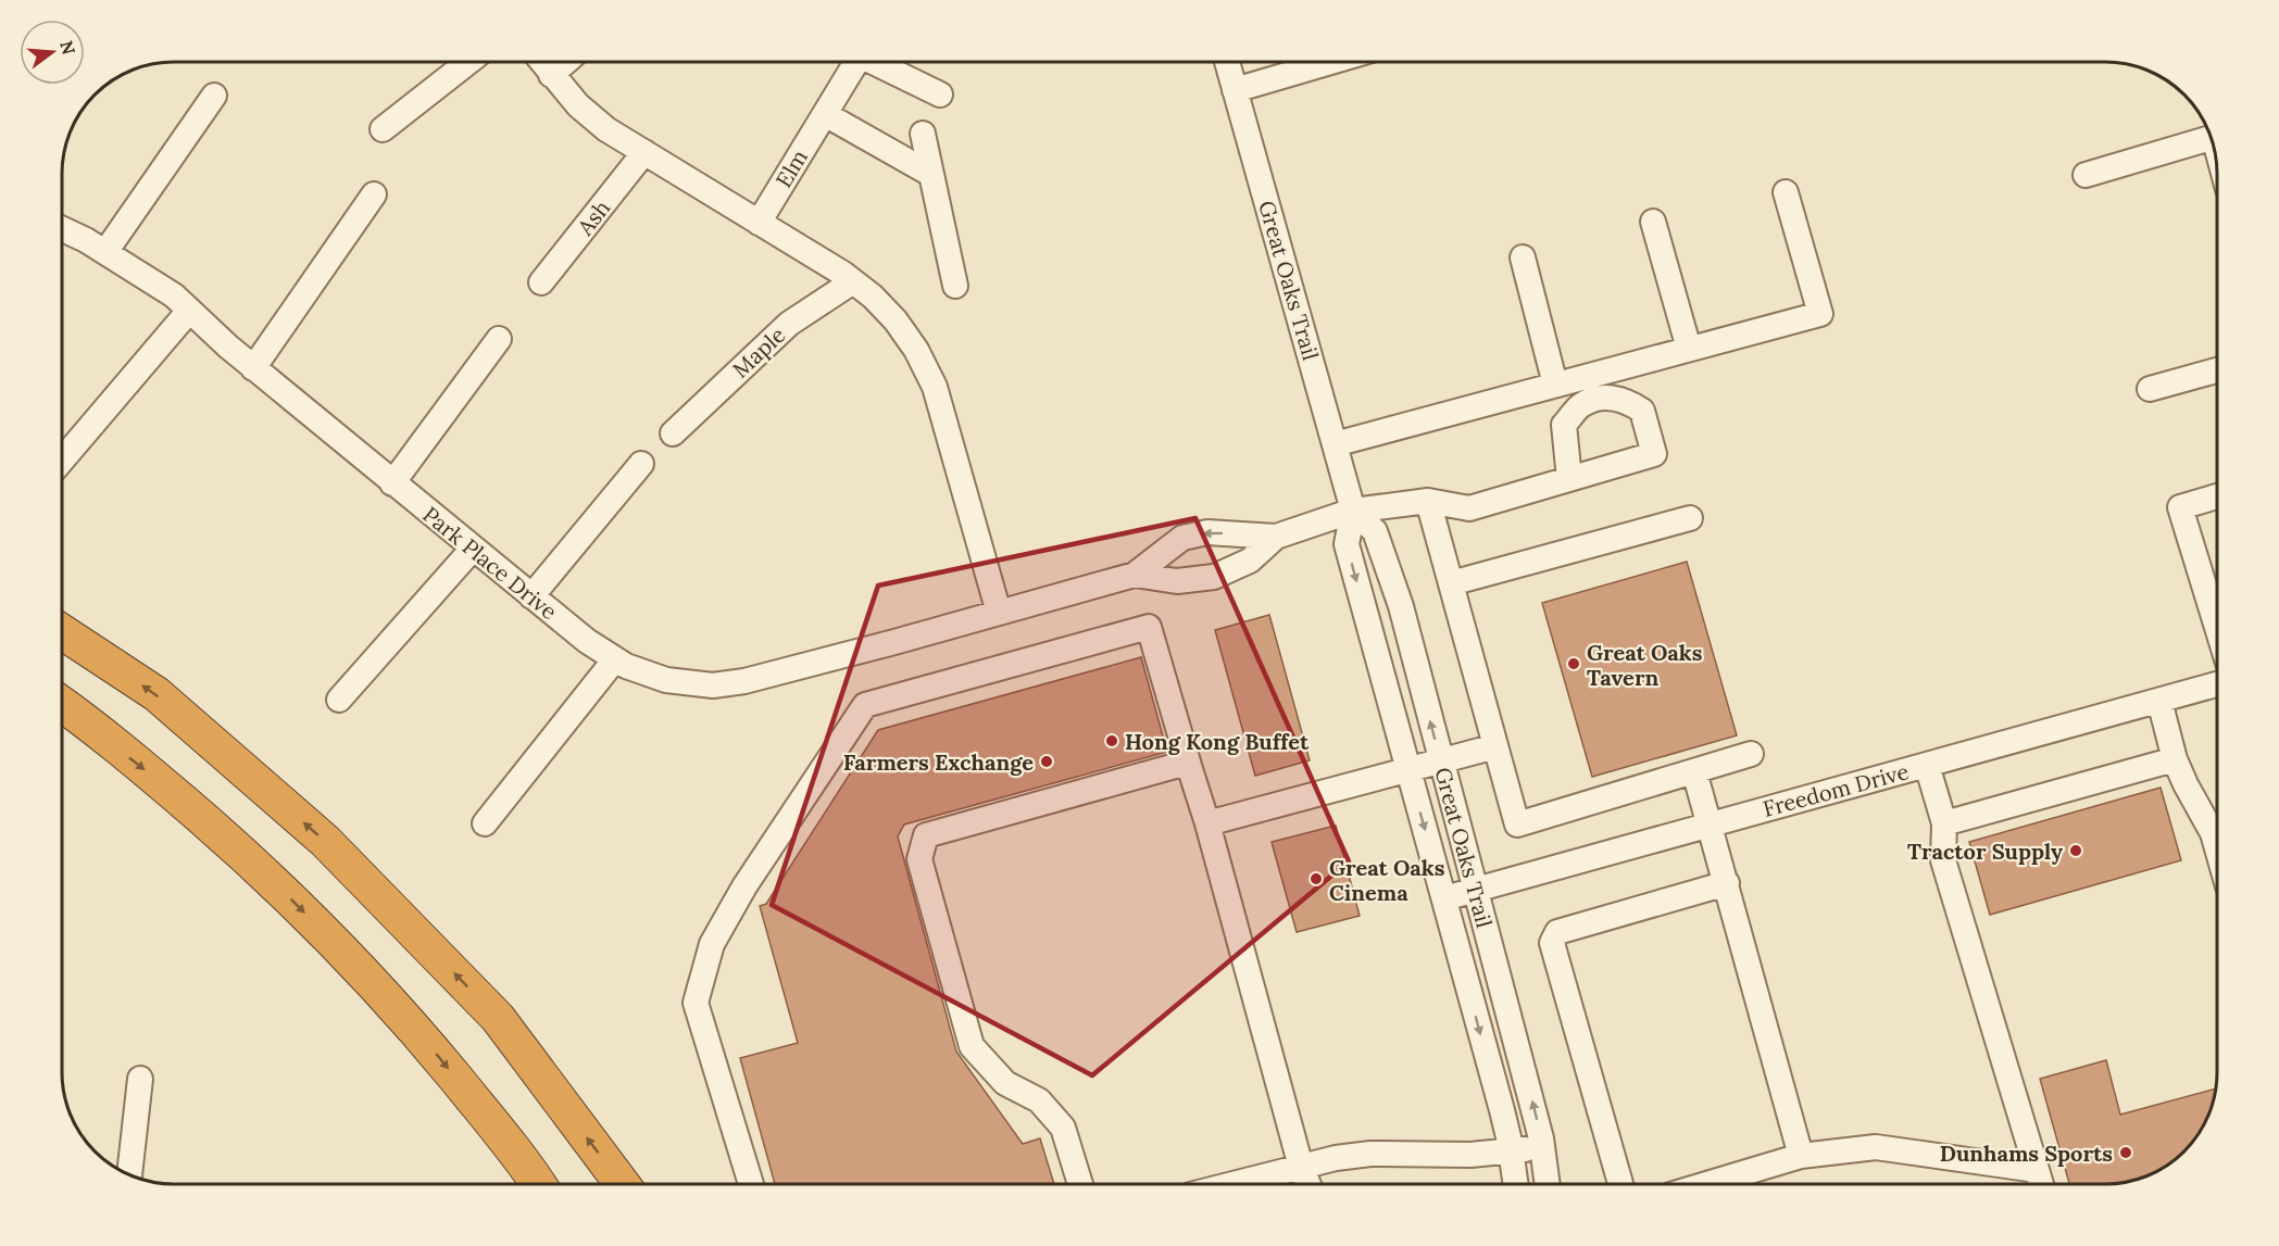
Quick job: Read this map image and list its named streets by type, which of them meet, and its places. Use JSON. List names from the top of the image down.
{
  "streets": {
    "street": [
      "Elm",
      "Ash",
      "Great Oaks Trail",
      "Maple",
      "Park Place Drive",
      "Freedom Drive"
    ]
  },
  "crossings": [
    ["Great Oaks Trail", "Park Place Drive"],
    ["Great Oaks Trail", "Freedom Drive"]
  ],
  "places": [
    "Great Oaks Tavern",
    "Hong Kong Buffet",
    "Farmers Exchange",
    "Tractor Supply",
    "Great Oaks Cinema",
    "Dunhams Sports"
  ],
  "north": "right"
}
